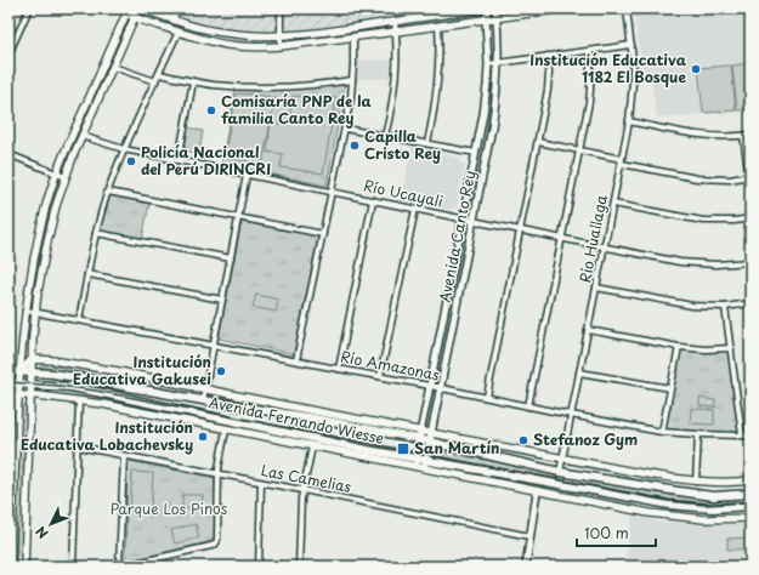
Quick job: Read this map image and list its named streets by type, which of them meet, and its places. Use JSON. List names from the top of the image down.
{
  "streets": {
    "main road": ["Avenida Fernando Wiesse"],
    "street": [
      "Río Ucayali",
      "Avenida Canto Rey",
      "Río Huallaga",
      "Río Amazonas",
      "Las Camelias"
    ]
  },
  "crossings": [
    ["Río Ucayali", "Avenida Canto Rey"],
    ["Río Ucayali", "Río Huallaga"],
    ["Avenida Canto Rey", "Río Amazonas"],
    ["Avenida Canto Rey", "Avenida Fernando Wiesse"],
    ["Río Huallaga", "Río Amazonas"],
    ["Río Huallaga", "Avenida Fernando Wiesse"]
  ],
  "parks": ["Parque Los Pinos"],
  "places": {
    "other": [
      "Institución Educativa 1182 El Bosque",
      "Comisaría PNP de la familia Canto Rey",
      "Capilla Cristo Rey",
      "Policía Nacional del Perú DIRINCRI",
      "Institución Educativa Gakusei",
      "Institución Educativa Lobachevsky",
      "Stefanoz Gym"
    ],
    "transit": ["San Martín"]
  },
  "scale_bar": "100 m",
  "north": "bottom left"
}
